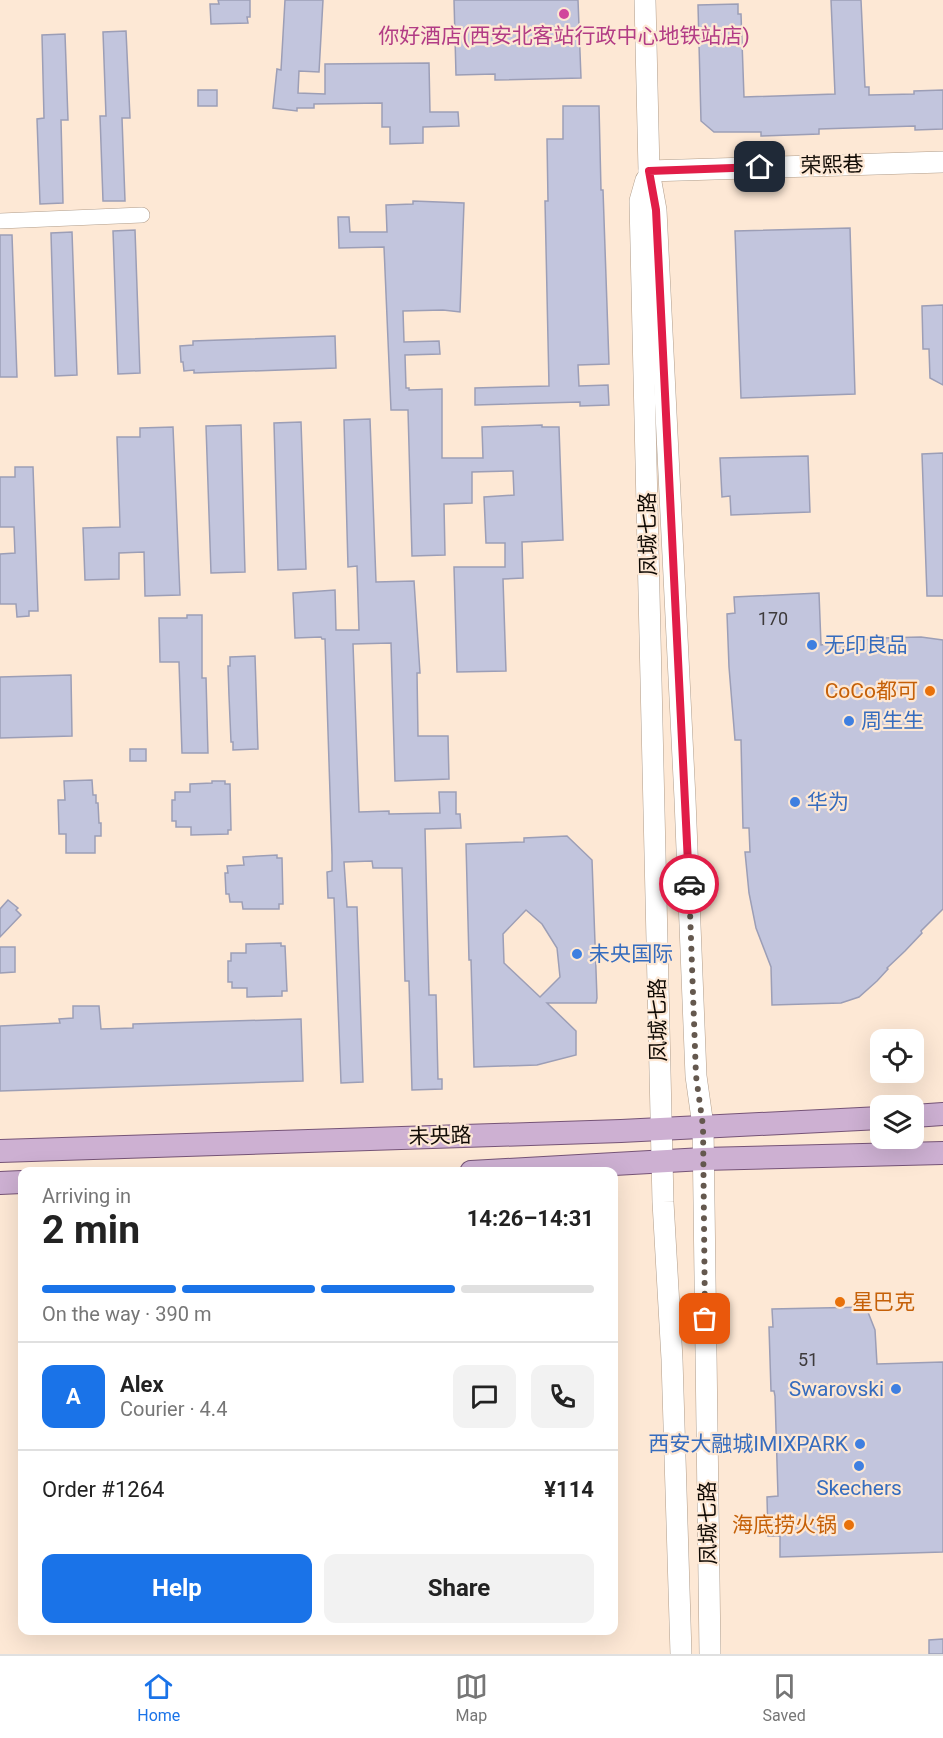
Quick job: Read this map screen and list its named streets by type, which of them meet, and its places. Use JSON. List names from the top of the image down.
{
  "streets": {
    "main road": ["未央路"],
    "street": ["荣熙巷", "凤城七路"]
  },
  "crossings": [
    ["荣熙巷", "凤城七路"],
    ["凤城七路", "未央路"]
  ],
  "places": [
    "你好酒店(西安北客站行政中心地铁站店)",
    "无印良品",
    "CoCo都可",
    "周生生",
    "华为",
    "未央国际",
    "星巴克",
    "Swarovski",
    "西安大融城IMIXPARK",
    "Skechers",
    "海底捞火锅"
  ],
  "house_numbers": ["170", "51"],
  "page": {
    "heading": ["2 min", "Arriving in", "14:26–14:31"],
    "panel": [
      "Alex",
      "Courier · 4.4",
      "Order #1264",
      "¥114"
    ],
    "bar": "On the way · 390 m",
    "round": "A",
    "buttons": ["Help", "Share"],
    "tabs": ["Home", "Map", "Saved"]
  }
}
